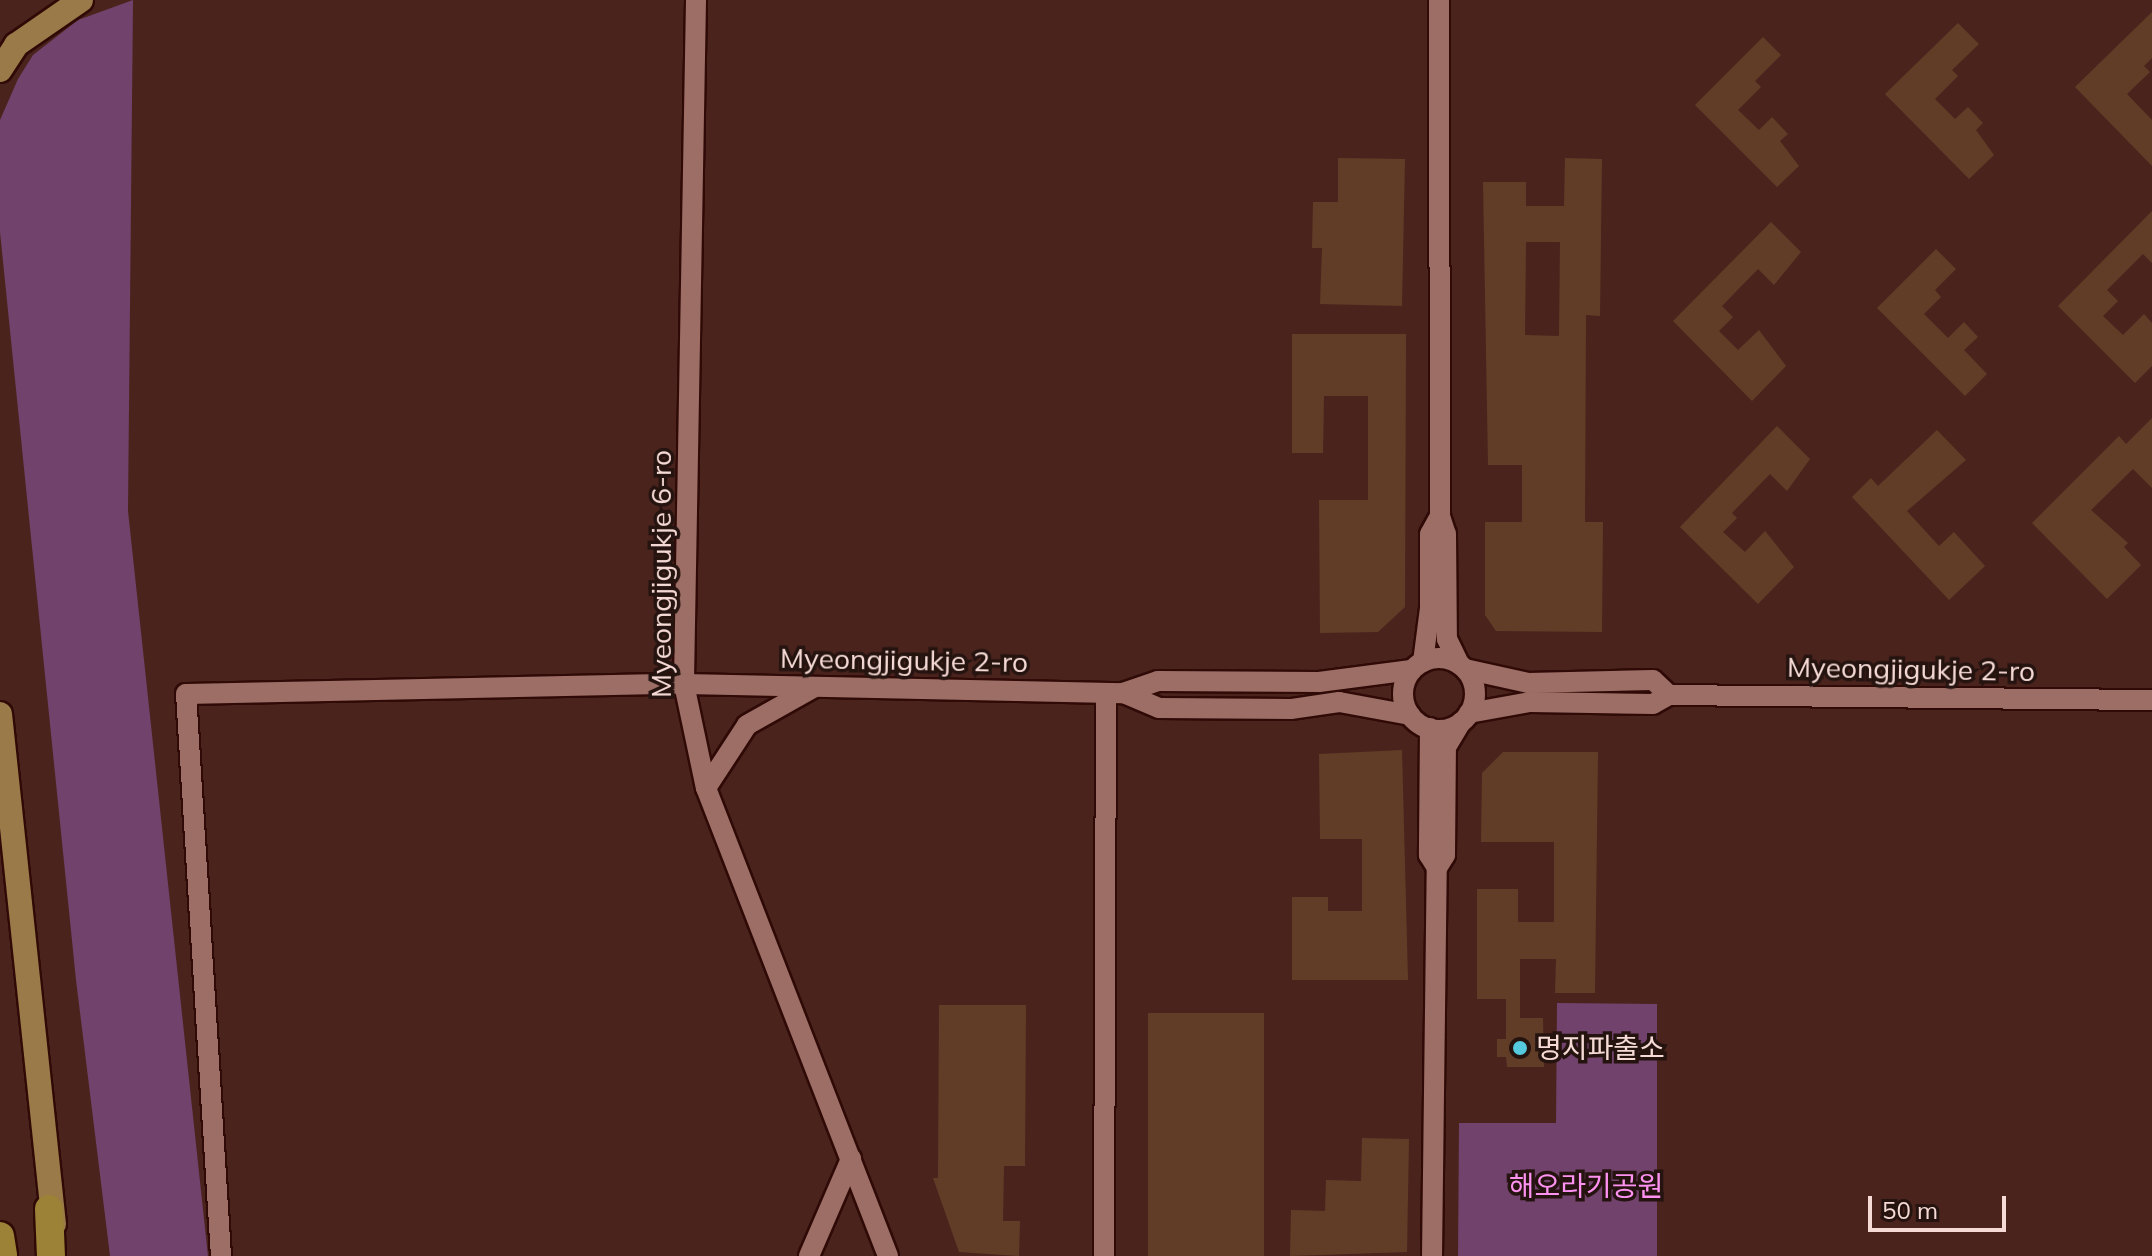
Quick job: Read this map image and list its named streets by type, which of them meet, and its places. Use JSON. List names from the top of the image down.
{
  "streets": {
    "street": ["Myeongjigukje 6-ro", "Myeongjigukje 2-ro"]
  },
  "crossings": [
    ["Myeongjigukje 6-ro", "Myeongjigukje 2-ro"]
  ],
  "parks": ["해오라기공원"],
  "places": ["명지파출소"],
  "scale_bar": "50 m"
}
